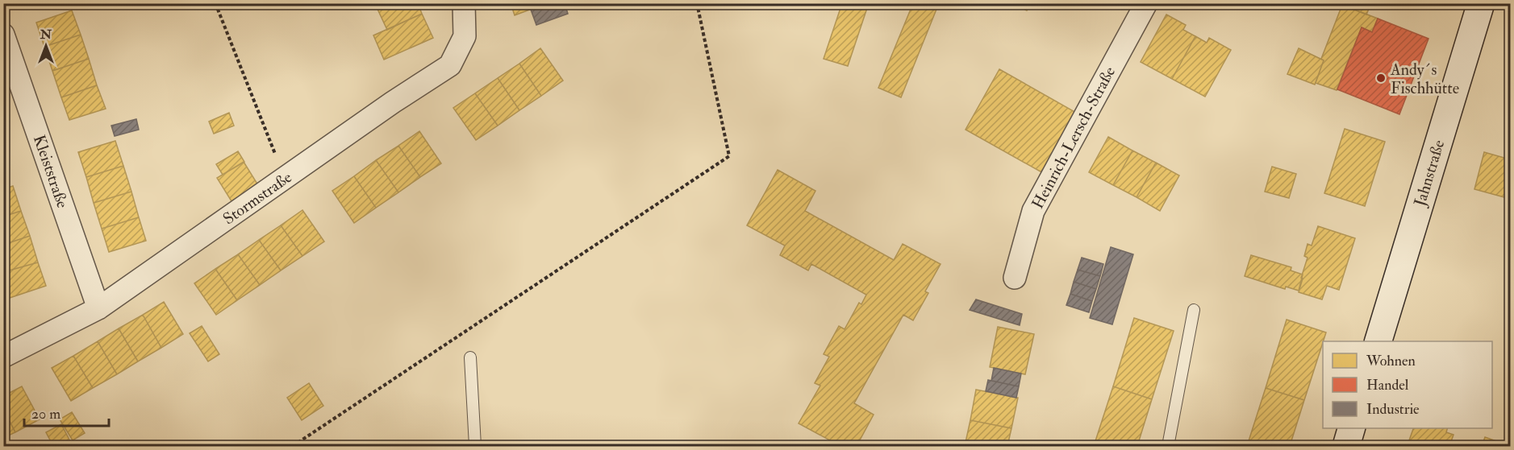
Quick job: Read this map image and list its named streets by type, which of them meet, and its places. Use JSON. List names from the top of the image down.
{
  "streets": {
    "main road": ["Jahnstraße"],
    "street": ["Heinrich-Lersch-Straße", "Kleiststraße", "Stormstraße"]
  },
  "crossings": [
    ["Kleiststraße", "Stormstraße"]
  ],
  "places": ["Andy´s Fischhütte"],
  "legend": ["Wohnen", "Handel", "Industrie"],
  "scale_bar": "20 m",
  "north": "top"
}
